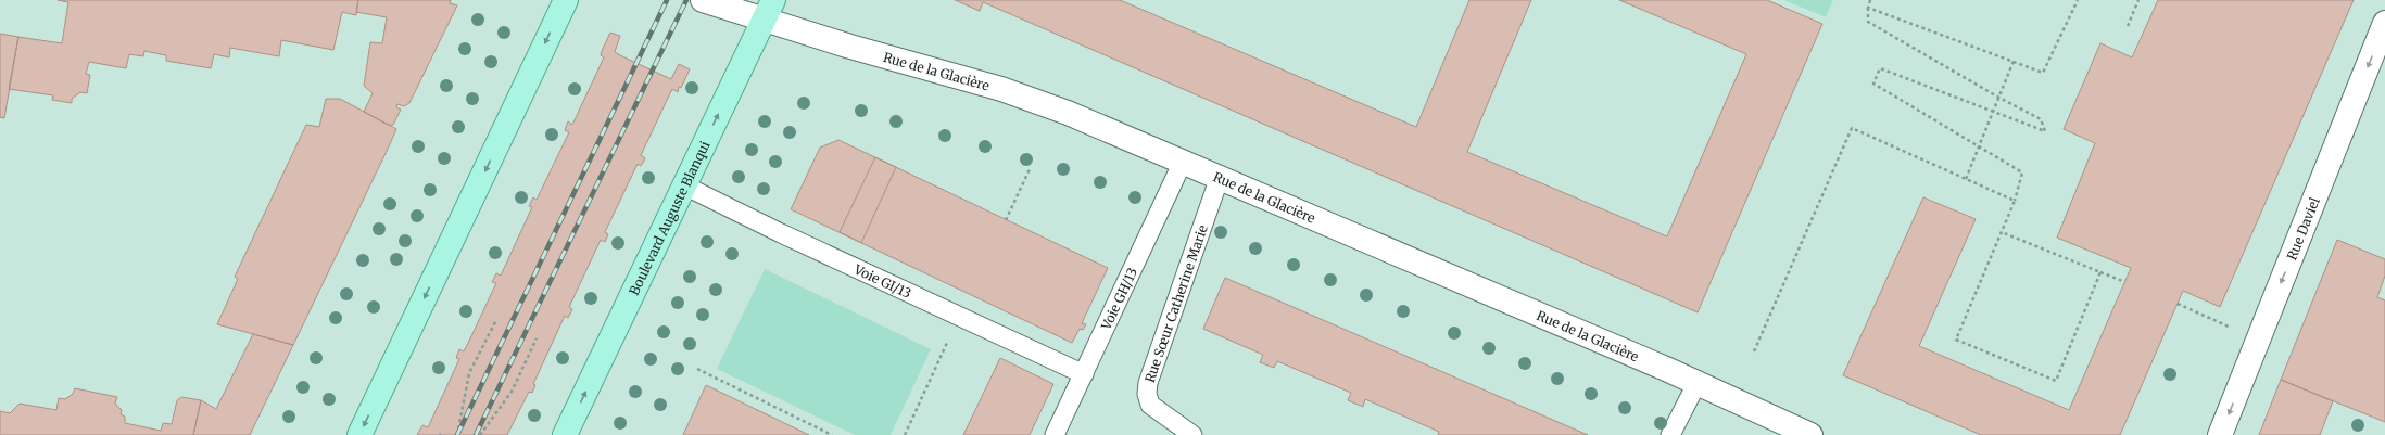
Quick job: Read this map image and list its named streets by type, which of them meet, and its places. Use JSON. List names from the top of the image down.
{
  "streets": {
    "main road": ["Boulevard Auguste Blanqui"],
    "street": ["Rue de la Glacière", "Rue Daviel"],
    "lane": ["Voie GI/13", "Voie GH/13", "Rue Sœur Catherine Marie"]
  },
  "crossings": [
    ["Rue de la Glacière", "Boulevard Auguste Blanqui"],
    ["Rue de la Glacière", "Voie GH/13"],
    ["Rue de la Glacière", "Rue Sœur Catherine Marie"],
    ["Boulevard Auguste Blanqui", "Voie GI/13"],
    ["Voie GI/13", "Voie GH/13"]
  ],
  "one_way": ["Rue Daviel"]
}
